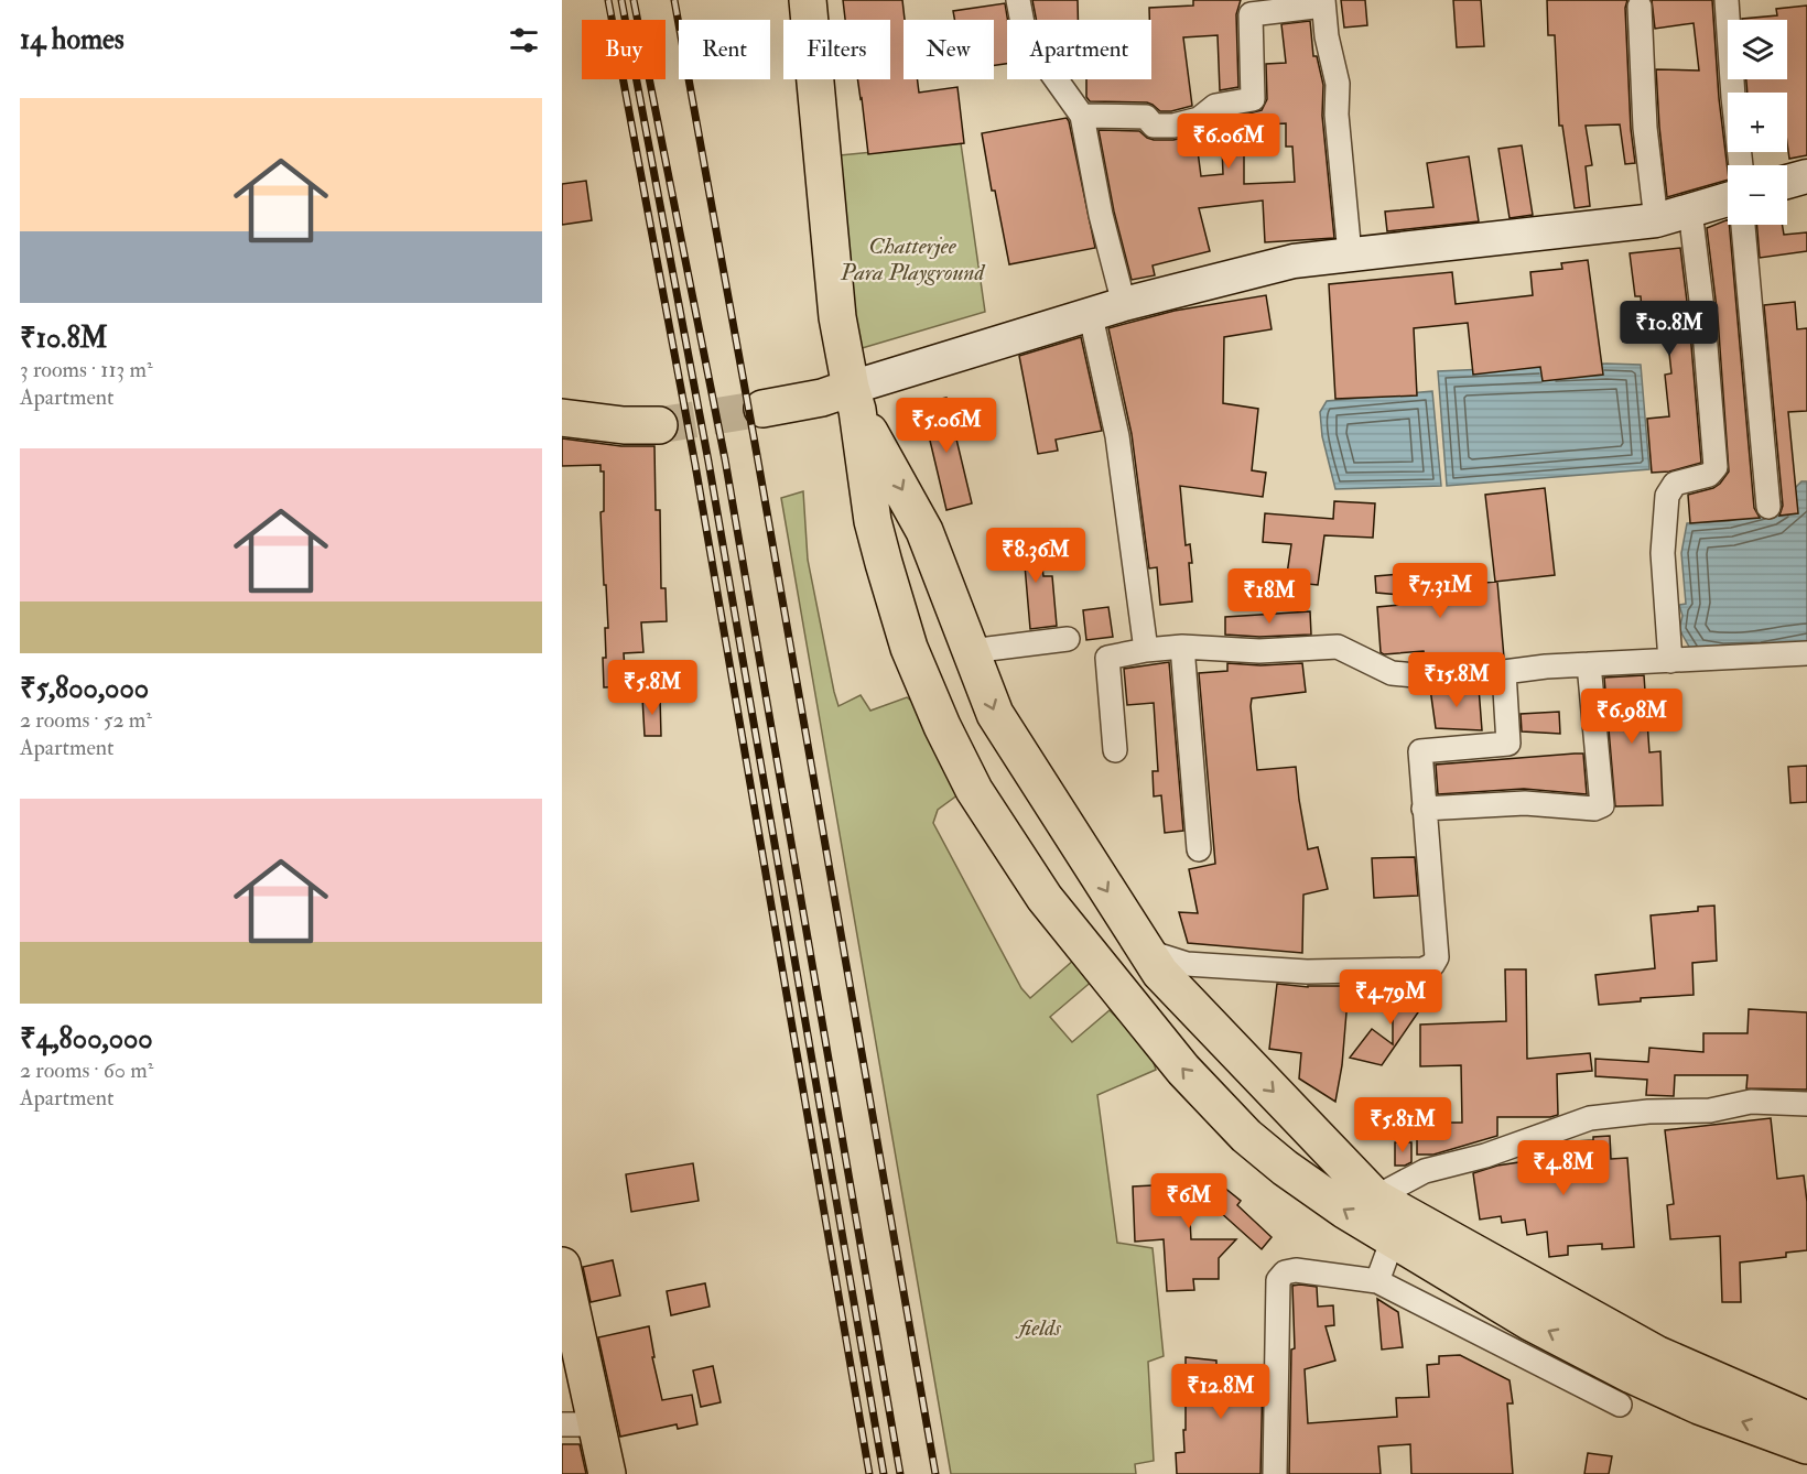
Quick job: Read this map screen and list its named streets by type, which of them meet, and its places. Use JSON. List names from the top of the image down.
{
  "parks": ["Chatterjee Para Playground", "fields"],
  "page": {
    "heading": "14 homes",
    "map_buttons": ["+", "−"],
    "chip": [
      "Buy",
      "Rent",
      "Filters",
      "New",
      "Apartment"
    ],
    "list": [
      {
        "name": "₹10.8M",
        "note": "3 rooms · 113 m² · Apartment"
      },
      {
        "name": "₹5,800,000",
        "note": "2 rooms · 52 m² · Apartment"
      },
      {
        "name": "₹4,800,000",
        "note": "2 rooms · 60 m² · Apartment"
      }
    ],
    "price": [
      "₹6.06M",
      "₹10.8M",
      "₹5.06M",
      "₹8.36M",
      "₹7.31M",
      "₹18M",
      "₹15.8M",
      "₹5.8M",
      "₹6.98M",
      "₹4.79M",
      "₹5.81M",
      "₹4.8M",
      "₹6M",
      "₹12.8M"
    ]
  }
}
